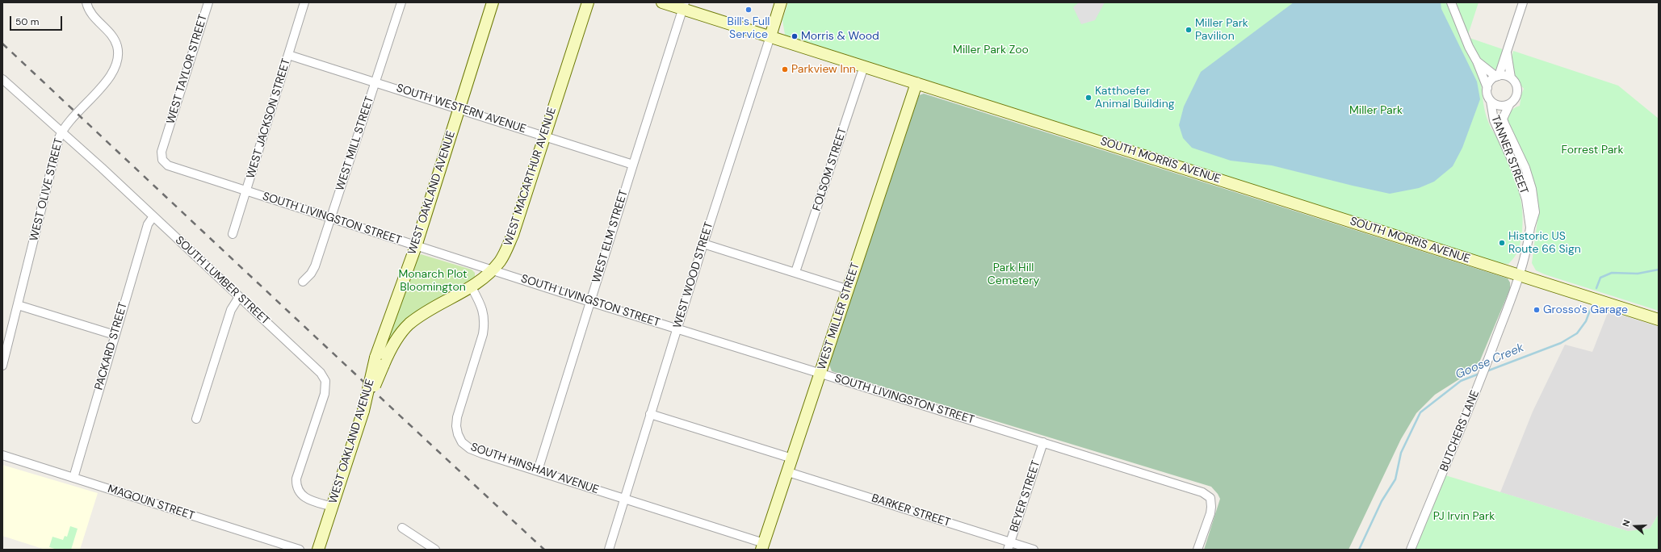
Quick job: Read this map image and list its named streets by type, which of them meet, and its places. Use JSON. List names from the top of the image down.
{
  "streets": {
    "main road": [
      "SOUTH MORRIS AVENUE",
      "WEST MACARTHUR AVENUE",
      "WEST OAKLAND AVENUE",
      "WEST WOOD STREET",
      "WEST MILLER STREET"
    ],
    "street": [
      "WEST TAYLOR STREET",
      "SOUTH WESTERN AVENUE",
      "WEST JACKSON STREET",
      "WEST MILL STREET",
      "TANNER STREET",
      "FOLSOM STREET",
      "WEST OLIVE STREET",
      "SOUTH LIVINGSTON STREET",
      "WEST ELM STREET",
      "SOUTH LUMBER STREET",
      "PACKARD STREET",
      "BUTCHERS LANE",
      "SOUTH HINSHAW AVENUE",
      "BEYER STREET",
      "MAGOUN STREET",
      "BARKER STREET"
    ]
  },
  "crossings": [
    ["WEST TAYLOR STREET", "SOUTH LIVINGSTON STREET"],
    ["SOUTH WESTERN AVENUE", "WEST JACKSON STREET"],
    ["SOUTH WESTERN AVENUE", "WEST MILL STREET"],
    ["SOUTH WESTERN AVENUE", "WEST MACARTHUR AVENUE"],
    ["SOUTH WESTERN AVENUE", "WEST OAKLAND AVENUE"],
    ["SOUTH WESTERN AVENUE", "WEST ELM STREET"],
    ["WEST JACKSON STREET", "SOUTH LIVINGSTON STREET"],
    ["WEST MILL STREET", "SOUTH LIVINGSTON STREET"],
    ["TANNER STREET", "SOUTH MORRIS AVENUE"],
    ["TANNER STREET", "BUTCHERS LANE"],
    ["SOUTH MORRIS AVENUE", "FOLSOM STREET"],
    ["SOUTH MORRIS AVENUE", "WEST ELM STREET"],
    ["SOUTH MORRIS AVENUE", "WEST WOOD STREET"],
    ["SOUTH MORRIS AVENUE", "WEST MILLER STREET"],
    ["SOUTH MORRIS AVENUE", "BUTCHERS LANE"],
    ["WEST MACARTHUR AVENUE", "WEST OAKLAND AVENUE"],
    ["WEST MACARTHUR AVENUE", "SOUTH LIVINGSTON STREET"],
    ["WEST MACARTHUR AVENUE", "SOUTH HINSHAW AVENUE"],
    ["WEST OLIVE STREET", "SOUTH LUMBER STREET"],
    ["WEST OAKLAND AVENUE", "SOUTH LIVINGSTON STREET"],
    ["WEST OAKLAND AVENUE", "SOUTH LUMBER STREET"],
    ["SOUTH LIVINGSTON STREET", "WEST ELM STREET"],
    ["SOUTH LIVINGSTON STREET", "WEST WOOD STREET"],
    ["SOUTH LIVINGSTON STREET", "WEST MILLER STREET"],
    ["SOUTH LIVINGSTON STREET", "BEYER STREET"],
    ["WEST ELM STREET", "SOUTH HINSHAW AVENUE"],
    ["WEST WOOD STREET", "SOUTH HINSHAW AVENUE"],
    ["SOUTH LUMBER STREET", "PACKARD STREET"],
    ["WEST MILLER STREET", "SOUTH HINSHAW AVENUE"],
    ["WEST MILLER STREET", "BARKER STREET"],
    ["PACKARD STREET", "MAGOUN STREET"],
    ["BEYER STREET", "BARKER STREET"]
  ],
  "water": ["Goose Creek"],
  "parks": [
    "Miller Park Zoo",
    "Miller Park",
    "Forrest Park",
    "Park Hill Cemetery",
    "Monarch Plot Bloomington",
    "PJ Irvin Park"
  ],
  "places": [
    "Bill's Full Service",
    "Miller Park Pavilion",
    "Morris & Wood",
    "Parkview Inn",
    "Katthoefer Animal Building",
    "Historic US Route 66 Sign",
    "Grosso's Garage"
  ],
  "scale_bar": "50 m",
  "north": "left"
}
